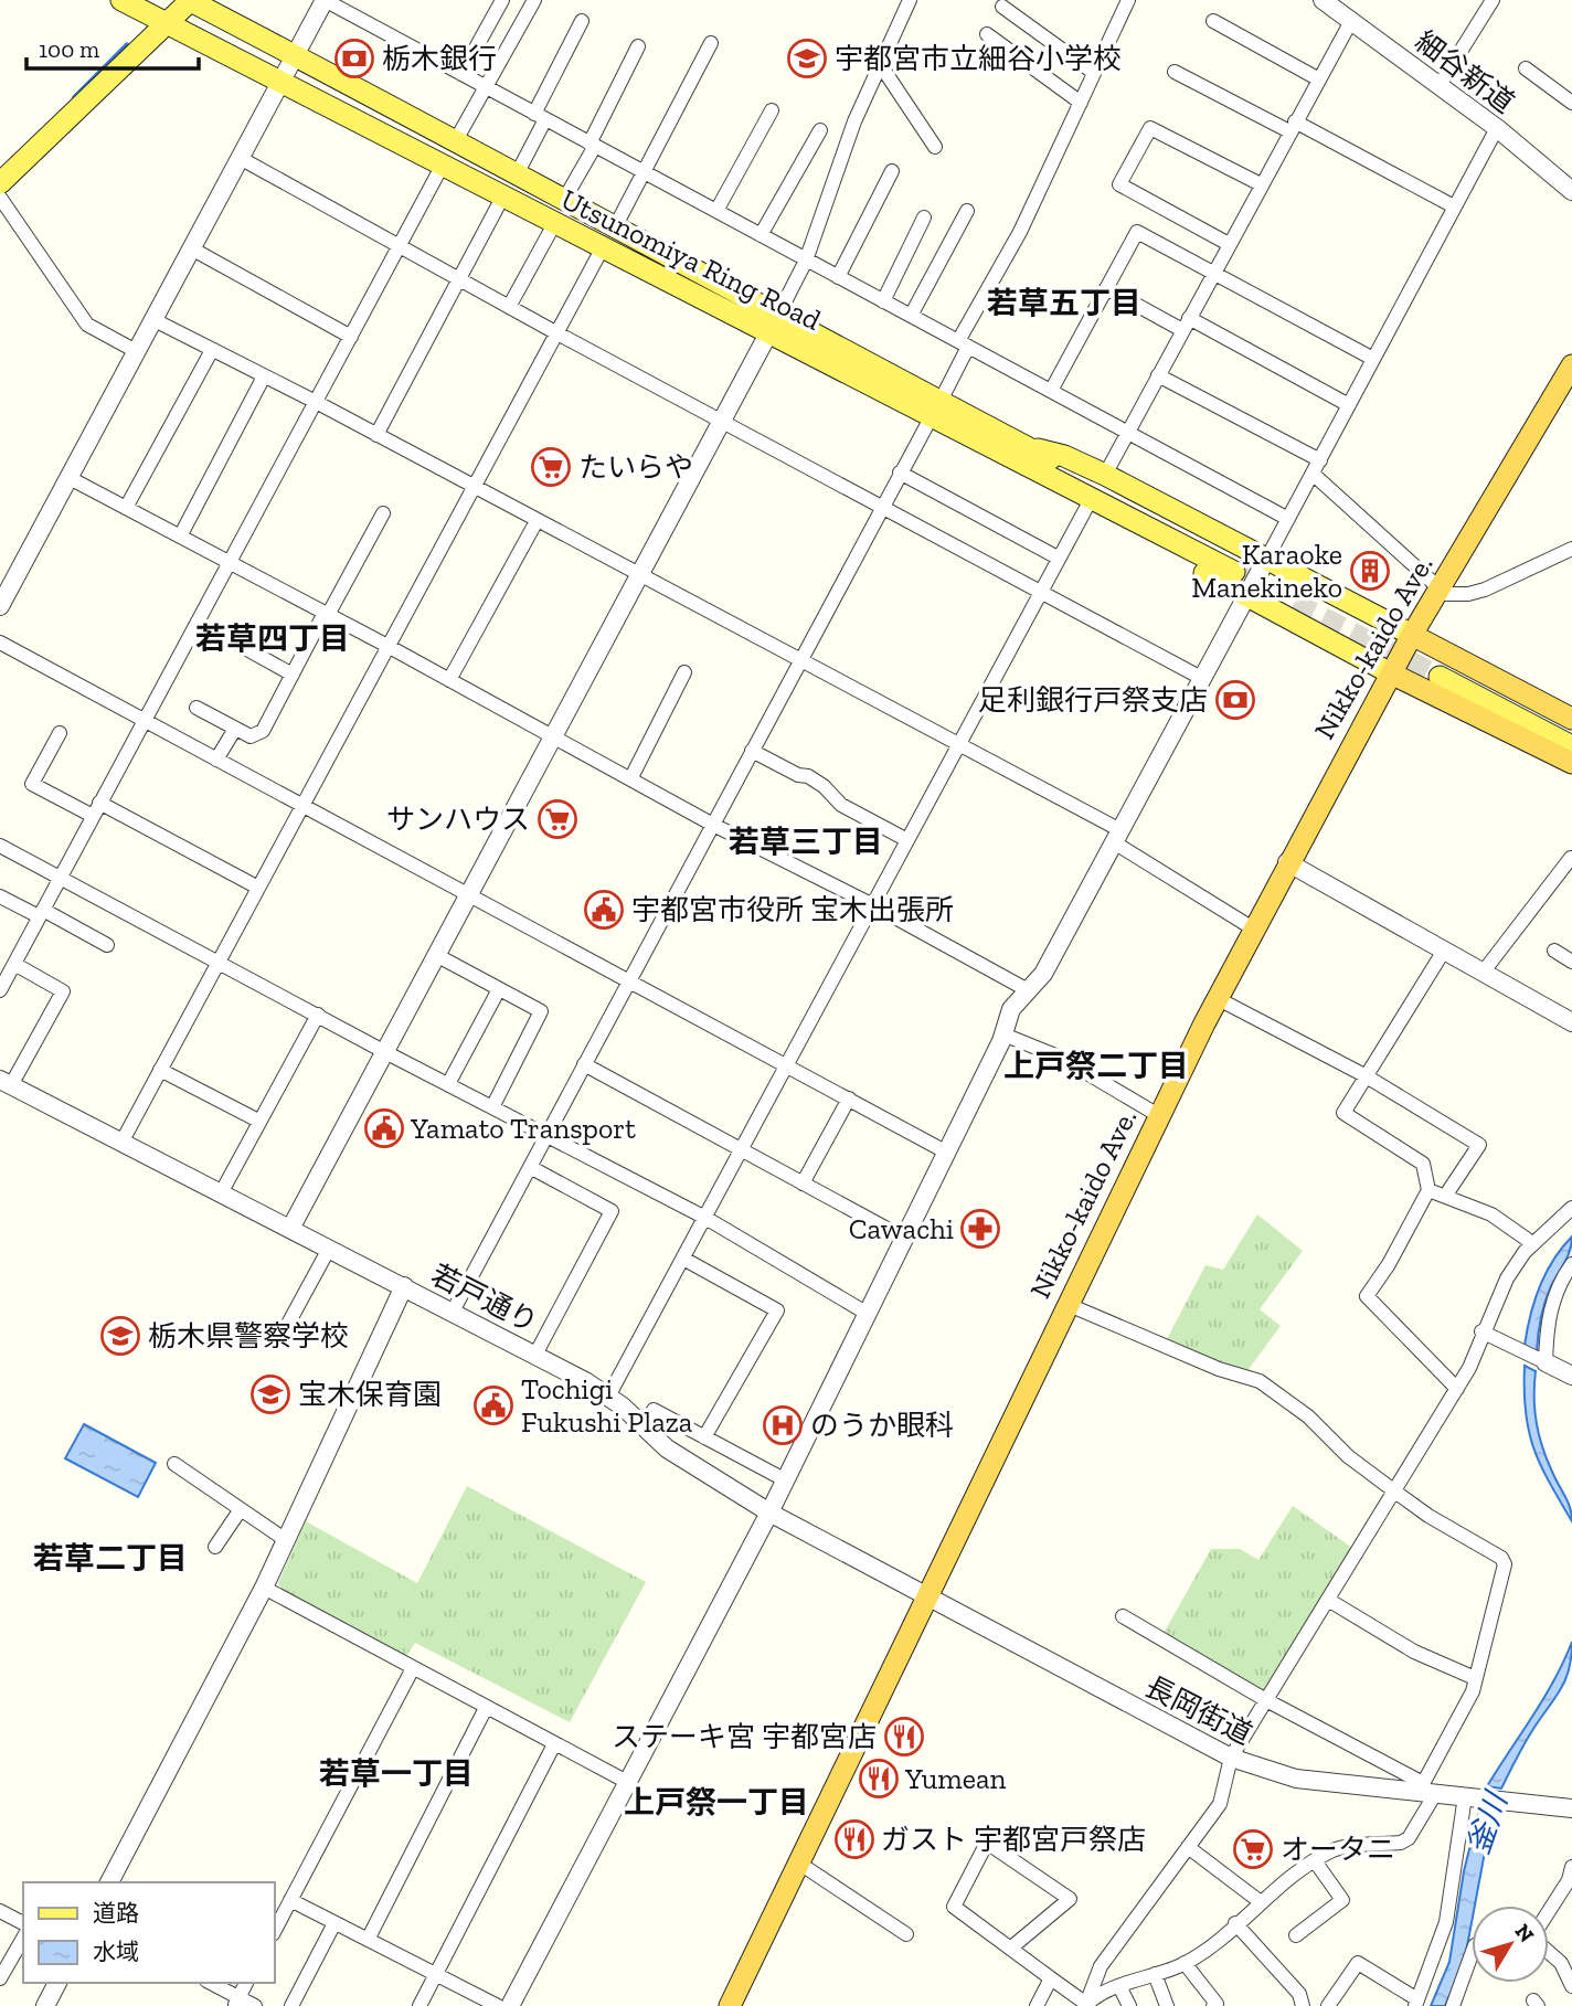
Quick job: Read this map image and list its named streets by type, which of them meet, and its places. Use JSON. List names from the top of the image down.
{
  "streets": {
    "highway": ["Nikko-kaido Ave."],
    "main road": ["Utsunomiya Ring Road"],
    "street": ["細谷新道", "若戸通り", "長岡街道"]
  },
  "crossings": [
    ["Nikko-kaido Ave.", "若戸通り"],
    ["Nikko-kaido Ave.", "長岡街道"],
    ["若戸通り", "長岡街道"]
  ],
  "districts": [
    "若草五丁目",
    "若草四丁目",
    "若草三丁目",
    "上戸祭二丁目",
    "若草二丁目",
    "若草一丁目",
    "上戸祭一丁目"
  ],
  "water": ["釜川"],
  "places": {
    "bank": ["栃木銀行", "足利銀行戸祭支店"],
    "school or university": ["宇都宮市立細谷小学校", "栃木県警察学校", "宝木保育園"],
    "supermarket": ["たいらや", "サンハウス", "オータニ"],
    "building": ["Karaoke Manekineko"],
    "public building": ["宇都宮市役所 宝木出張所", "Yamato Transport", "Tochigi Fukushi Plaza"],
    "pharmacy": ["Cawachi"],
    "hospital": ["のうか眼科"],
    "restaurant": ["ステーキ宮 宇都宮店", "Yumean", "ガスト 宇都宮戸祭店"]
  },
  "legend": ["道路", "水域"],
  "scale_bar": "100 m",
  "north": "top right"
}
